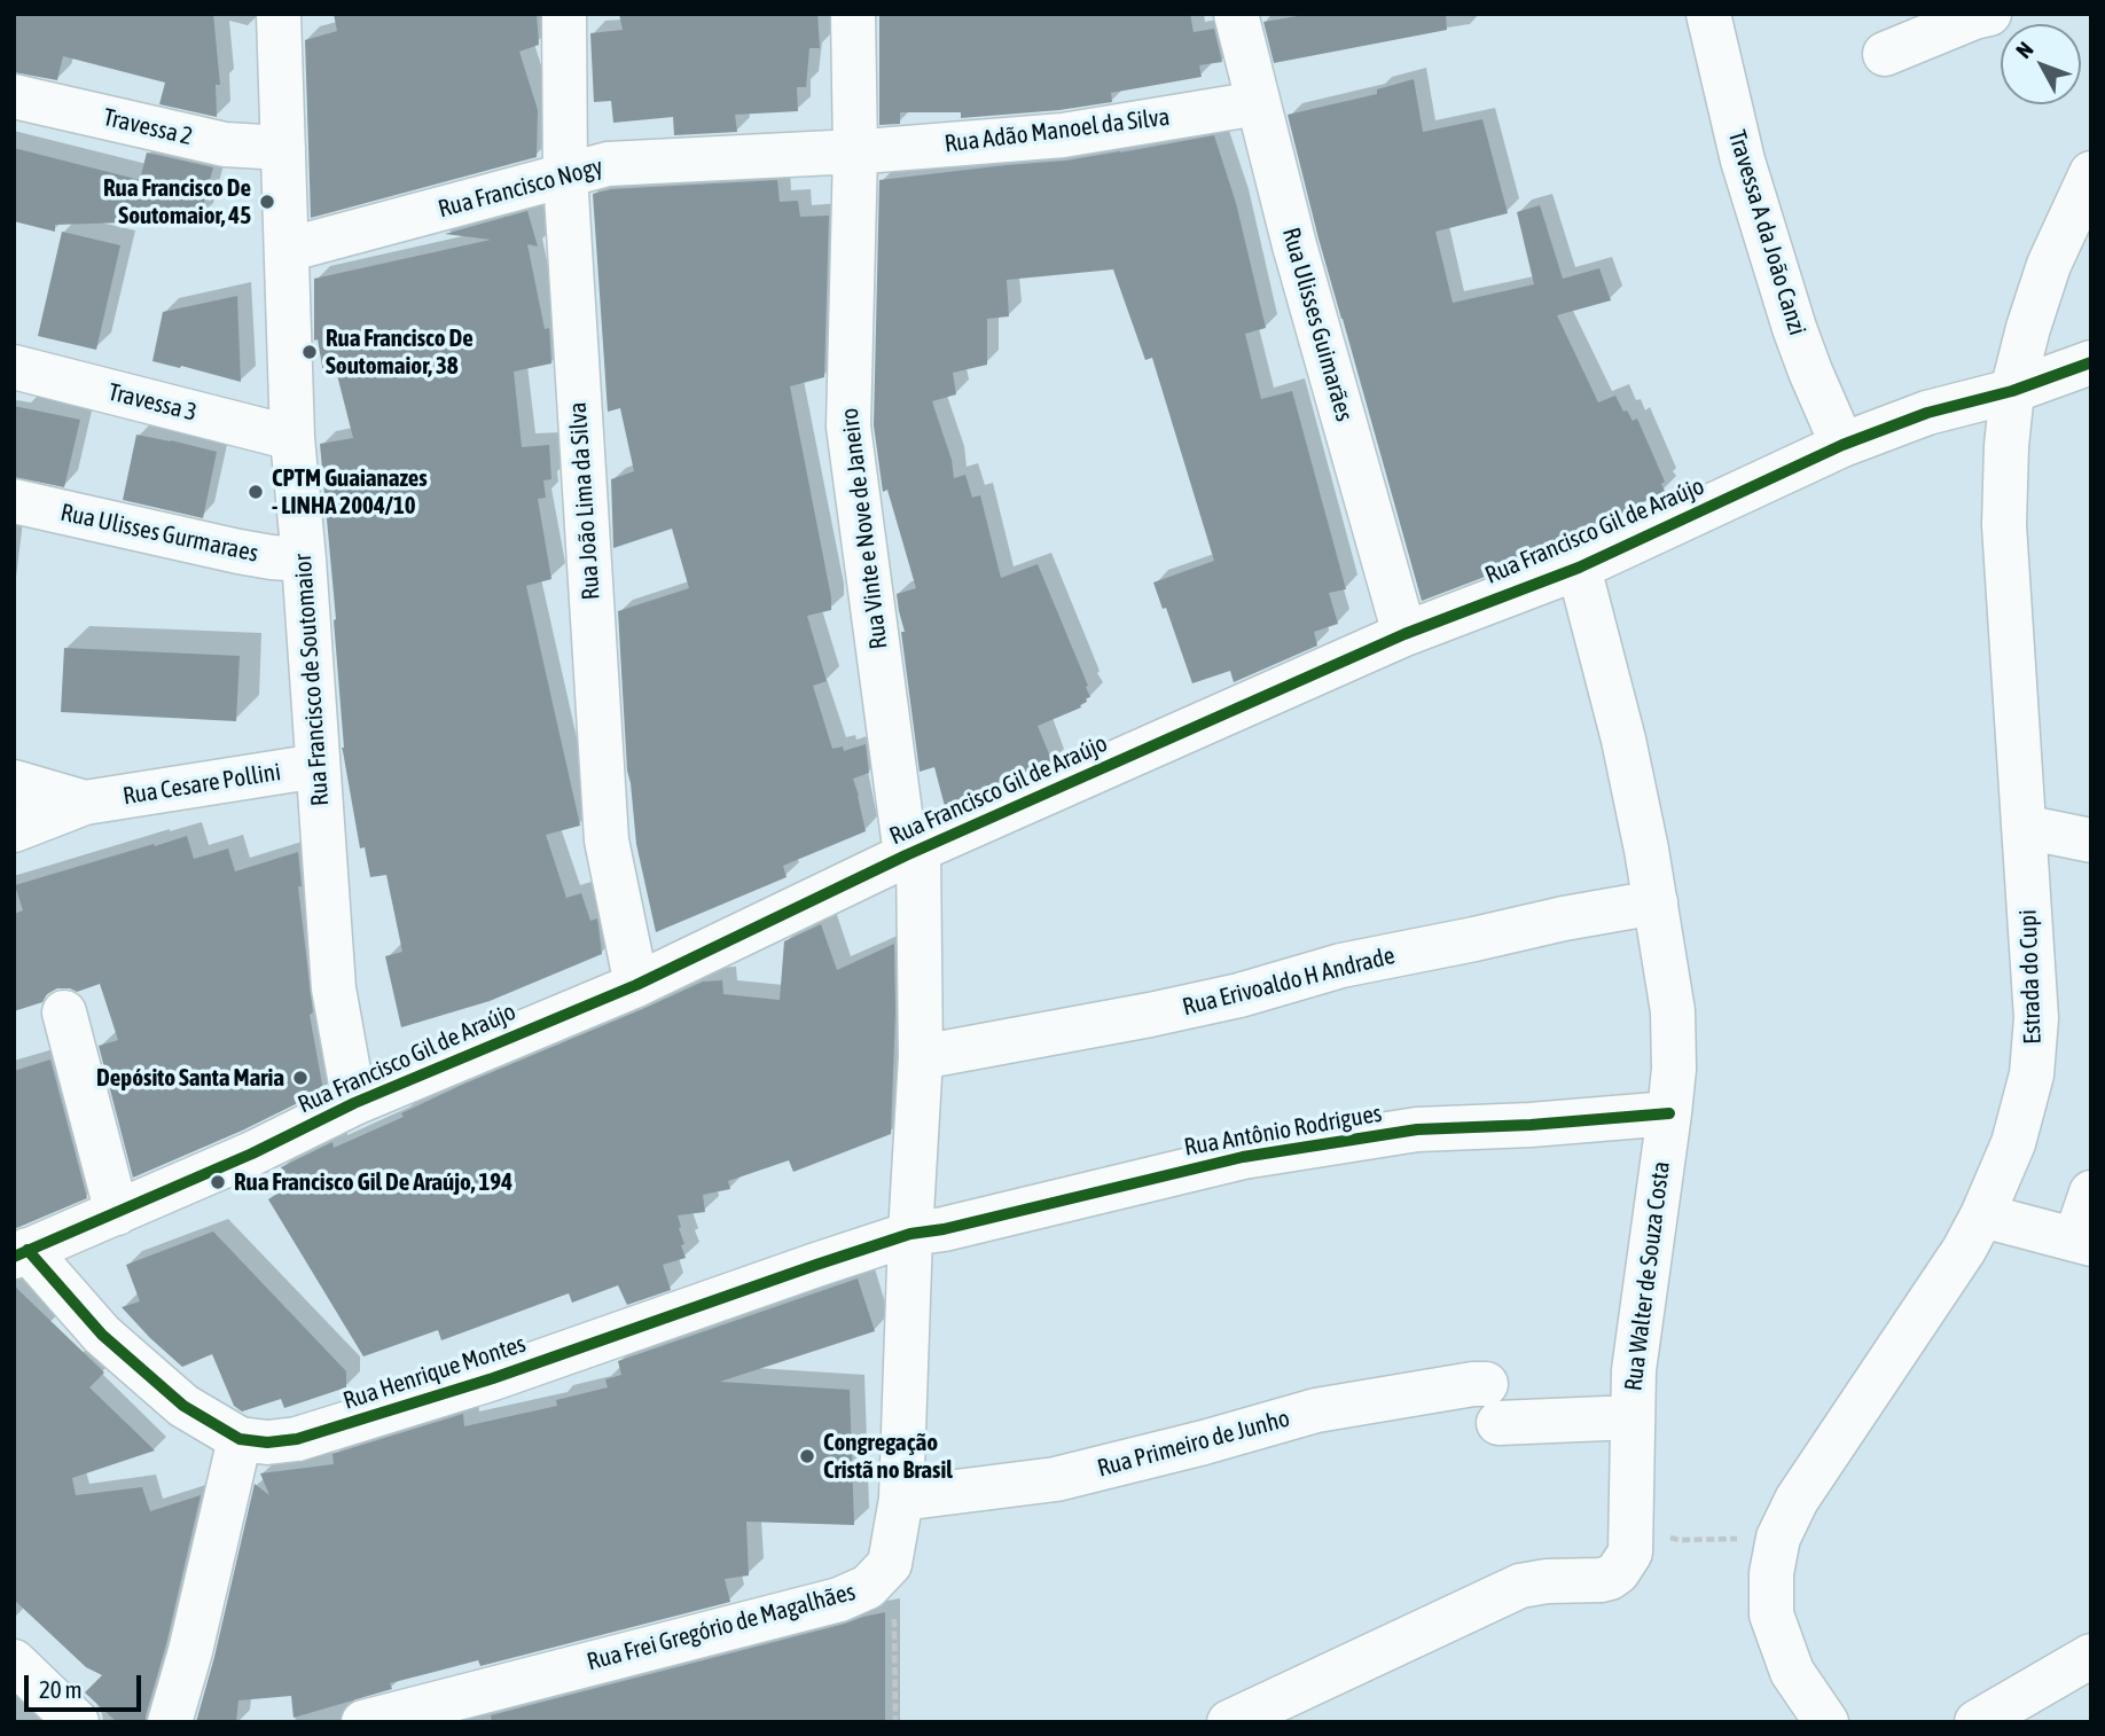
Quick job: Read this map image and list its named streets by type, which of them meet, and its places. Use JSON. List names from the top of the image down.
{
  "streets": {
    "street": [
      "Travessa 2",
      "Rua Adão Manoel da Silva",
      "Rua Francisco Nogy",
      "Travessa A da João Canzi",
      "Rua Ulisses Guimarães",
      "Travessa 3",
      "Rua João Lima da Silva",
      "Rua Vinte e Nove de Janeiro",
      "Rua Francisco Gil de Araújo",
      "Rua Ulisses Gurmaraes",
      "Rua Francisco de Soutomaior",
      "Rua Cesare Pollini",
      "Estrada do Cupi",
      "Rua Erivoaldo H Andrade",
      "Rua Antônio Rodrigues",
      "Rua Walter de Souza Costa",
      "Rua Henrique Montes",
      "Rua Primeiro de Junho",
      "Rua Frei Gregório de Magalhães"
    ]
  },
  "crossings": [
    ["Travessa 2", "Rua Francisco de Soutomaior"],
    ["Rua Adão Manoel da Silva", "Rua Francisco Nogy"],
    ["Rua Adão Manoel da Silva", "Rua Ulisses Guimarães"],
    ["Rua Adão Manoel da Silva", "Rua Vinte e Nove de Janeiro"],
    ["Rua Francisco Nogy", "Rua João Lima da Silva"],
    ["Rua Francisco Nogy", "Rua Vinte e Nove de Janeiro"],
    ["Rua Francisco Nogy", "Rua Francisco de Soutomaior"],
    ["Travessa A da João Canzi", "Rua Francisco Gil de Araújo"],
    ["Rua Ulisses Guimarães", "Rua Francisco Gil de Araújo"],
    ["Travessa 3", "Rua Francisco de Soutomaior"],
    ["Rua João Lima da Silva", "Rua Francisco Gil de Araújo"],
    ["Rua Vinte e Nove de Janeiro", "Rua Francisco Gil de Araújo"],
    ["Rua Francisco Gil de Araújo", "Rua Francisco de Soutomaior"],
    ["Rua Francisco Gil de Araújo", "Estrada do Cupi"],
    ["Rua Francisco Gil de Araújo", "Rua Walter de Souza Costa"],
    ["Rua Francisco Gil de Araújo", "Rua Henrique Montes"],
    ["Rua Ulisses Gurmaraes", "Rua Francisco de Soutomaior"],
    ["Rua Francisco de Soutomaior", "Rua Cesare Pollini"],
    ["Rua Erivoaldo H Andrade", "Rua Walter de Souza Costa"],
    ["Rua Antônio Rodrigues", "Rua Walter de Souza Costa"],
    ["Rua Antônio Rodrigues", "Rua Henrique Montes"],
    ["Rua Walter de Souza Costa", "Rua Primeiro de Junho"]
  ],
  "places": [
    "Rua Francisco De Soutomaior, 45",
    "Rua Francisco De Soutomaior, 38",
    "CPTM Guaianazes - LINHA 2004/10",
    "Depósito Santa Maria",
    "Rua Francisco Gil De Araújo, 194",
    "Congregação Cristã no Brasil"
  ],
  "scale_bar": "20 m",
  "north": "top left"
}
